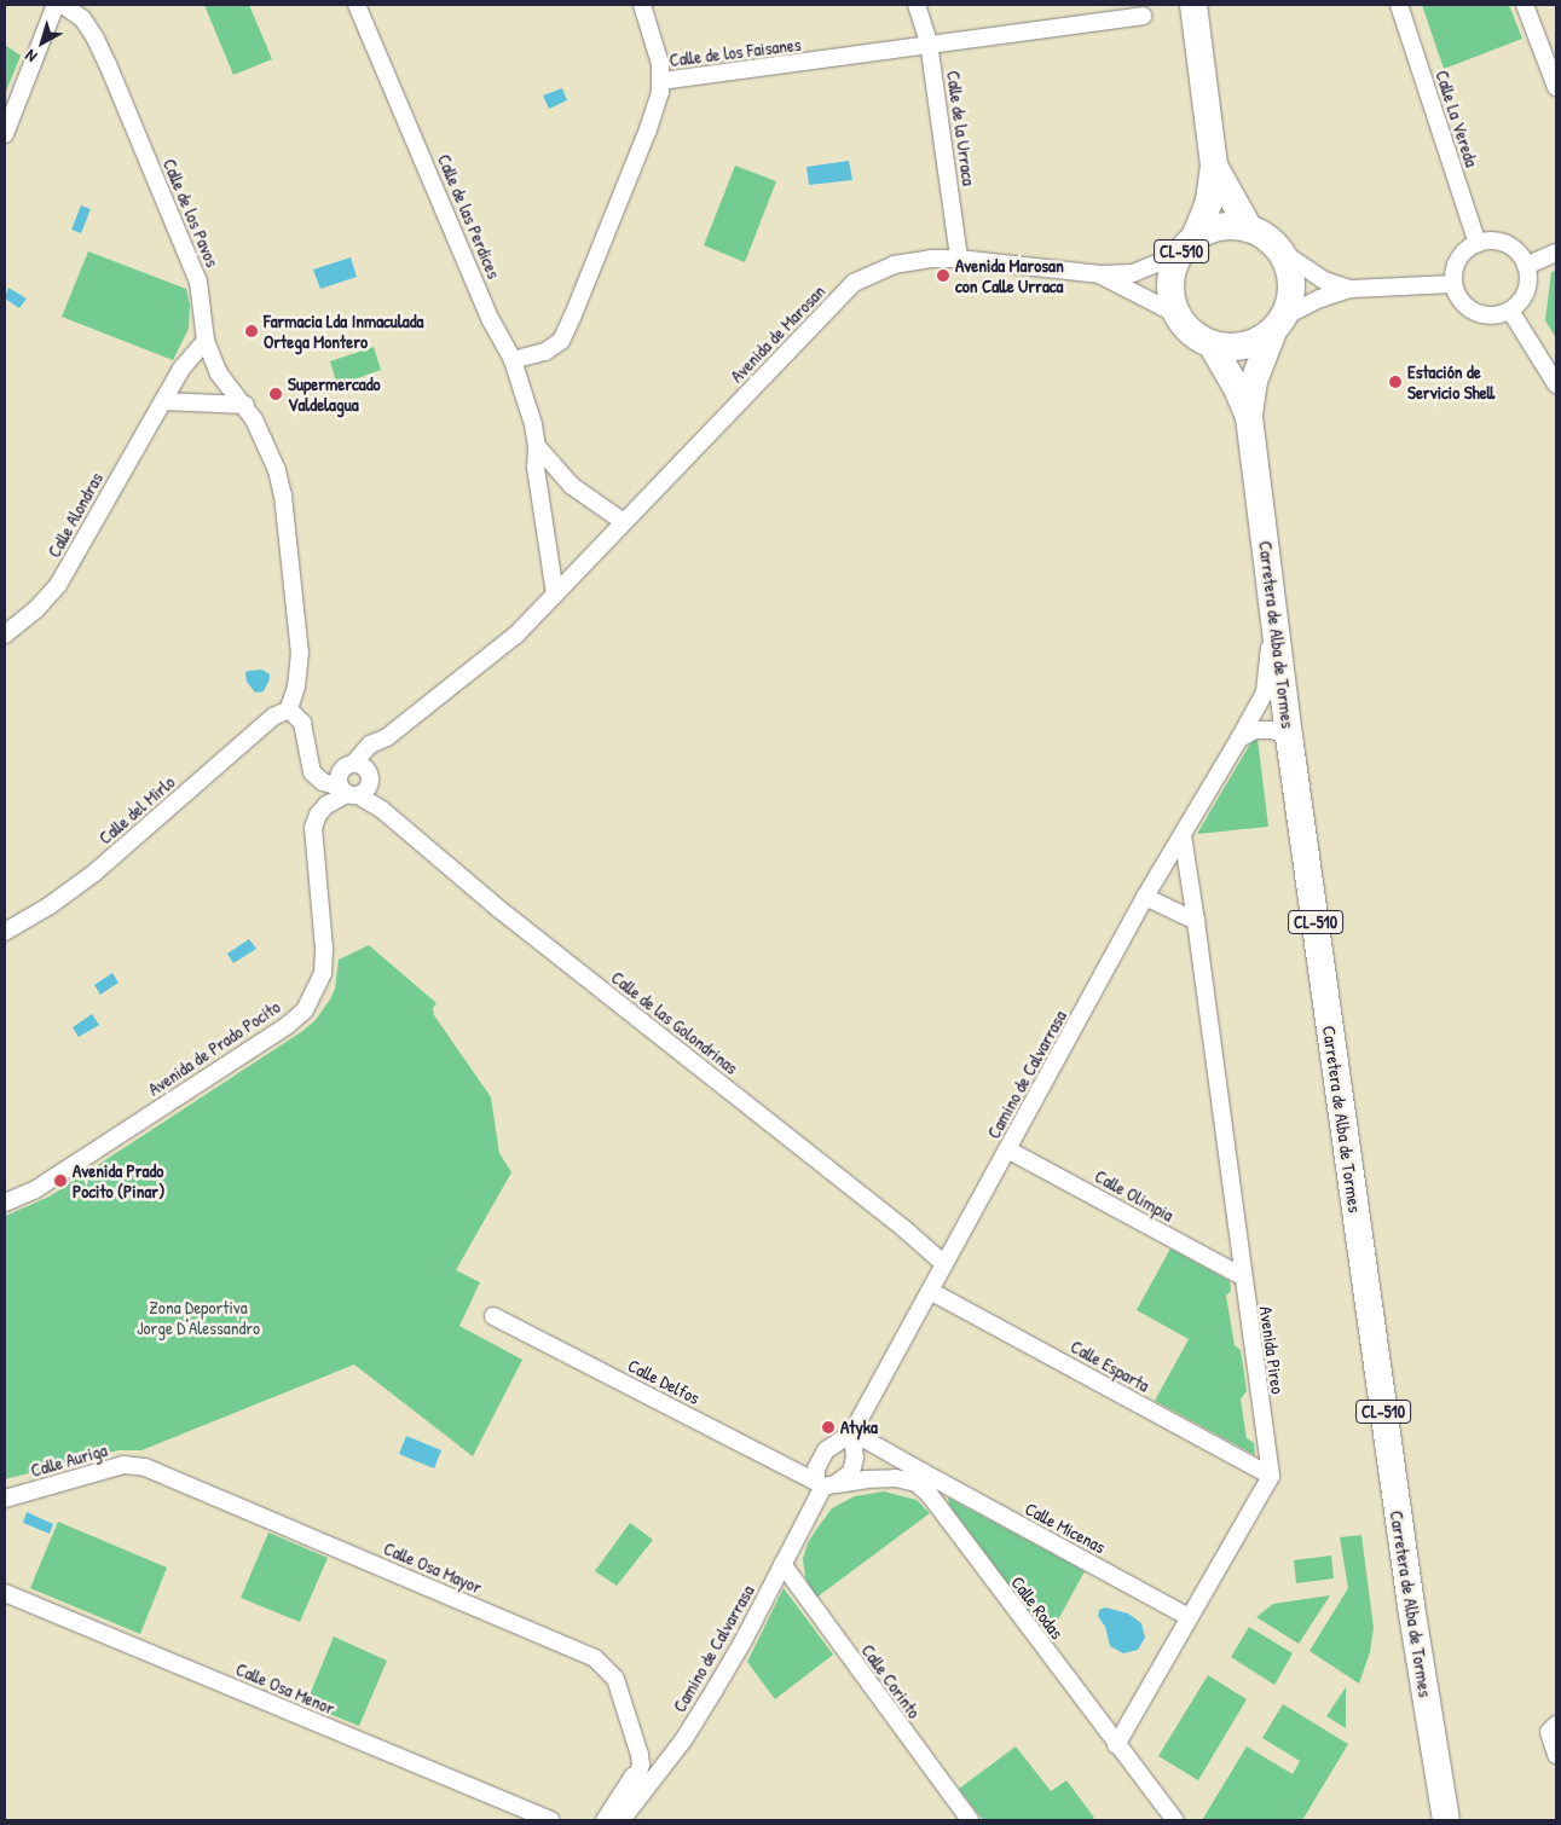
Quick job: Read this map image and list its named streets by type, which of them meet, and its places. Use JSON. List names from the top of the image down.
{
  "streets": {
    "main road": ["CL-510", "Carretera de Alba de Tormes"],
    "street": [
      "Calle de los Faisanes",
      "Calle La Vereda",
      "Calle de la Urraca",
      "Calle de los Pavos",
      "Calle de las Perdices",
      "Avenida de Marosan",
      "Calle Alondras",
      "Calle del Mirlo",
      "Calle de las Golondrinas",
      "Avenida de Prado Pocito",
      "Camino de Calvarrasa",
      "Calle Olimpia",
      "Avenida Pireo",
      "Calle Esparta",
      "Calle Delfos",
      "Calle Auriga",
      "Calle Micenas",
      "Calle Osa Mayor",
      "Calle Rodas",
      "Calle Corinto",
      "Calle Osa Menor"
    ]
  },
  "crossings": [
    ["Calle de los Faisanes", "Calle de la Urraca"],
    ["Calle de los Faisanes", "Calle de las Perdices"],
    ["Calle de la Urraca", "Avenida de Marosan"],
    ["Calle de los Pavos", "Calle Alondras"],
    ["Calle de los Pavos", "Calle del Mirlo"],
    ["Calle de las Perdices", "Avenida de Marosan"],
    ["Calle de las Perdices", "Avenida de Prado Pocito"],
    ["CL-510", "Avenida de Marosan"],
    ["CL-510", "Carretera de Alba de Tormes"],
    ["Avenida de Marosan", "Carretera de Alba de Tormes"],
    ["Avenida de Marosan", "Avenida de Prado Pocito"],
    ["Carretera de Alba de Tormes", "Camino de Calvarrasa"],
    ["Calle de las Golondrinas", "Avenida de Prado Pocito"],
    ["Calle de las Golondrinas", "Camino de Calvarrasa"],
    ["Camino de Calvarrasa", "Calle Olimpia"],
    ["Camino de Calvarrasa", "Avenida Pireo"],
    ["Camino de Calvarrasa", "Calle Esparta"],
    ["Camino de Calvarrasa", "Calle Delfos"],
    ["Camino de Calvarrasa", "Calle Micenas"],
    ["Camino de Calvarrasa", "Calle Osa Mayor"],
    ["Camino de Calvarrasa", "Calle Corinto"],
    ["Calle Olimpia", "Avenida Pireo"],
    ["Avenida Pireo", "Calle Esparta"],
    ["Calle Auriga", "Calle Osa Mayor"],
    ["Calle Micenas", "Calle Rodas"]
  ],
  "parks": ["Zona Deportiva Jorge D'Alessandro"],
  "places": [
    "Avenida Marosan con Calle Urraca",
    "Farmacia Lda Inmaculada Ortega Montero",
    "Estación de Servicio Shell",
    "Supermercado Valdelagua",
    "Avenida Prado Pocito (Pinar)",
    "Atyka"
  ],
  "north": "bottom left"
}
